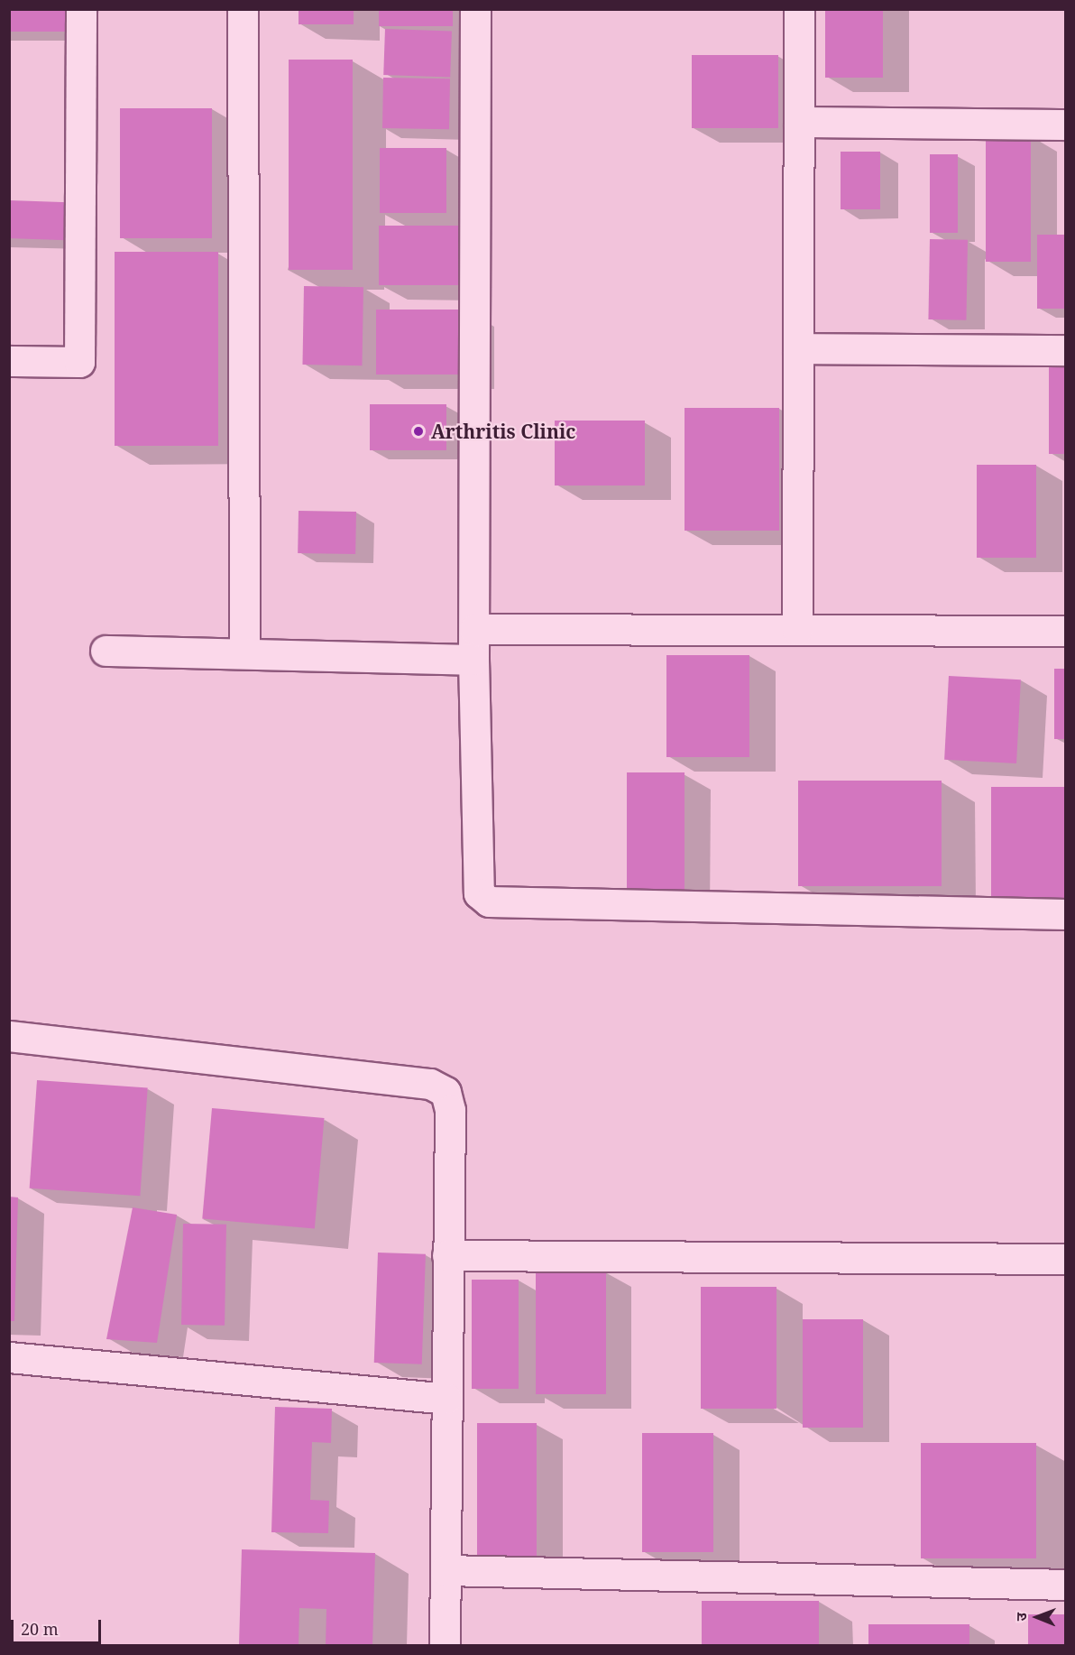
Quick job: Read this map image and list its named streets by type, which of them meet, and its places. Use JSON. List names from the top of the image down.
{
  "places": ["Arthritis Clinic"],
  "scale_bar": "20 m",
  "north": "left"
}
